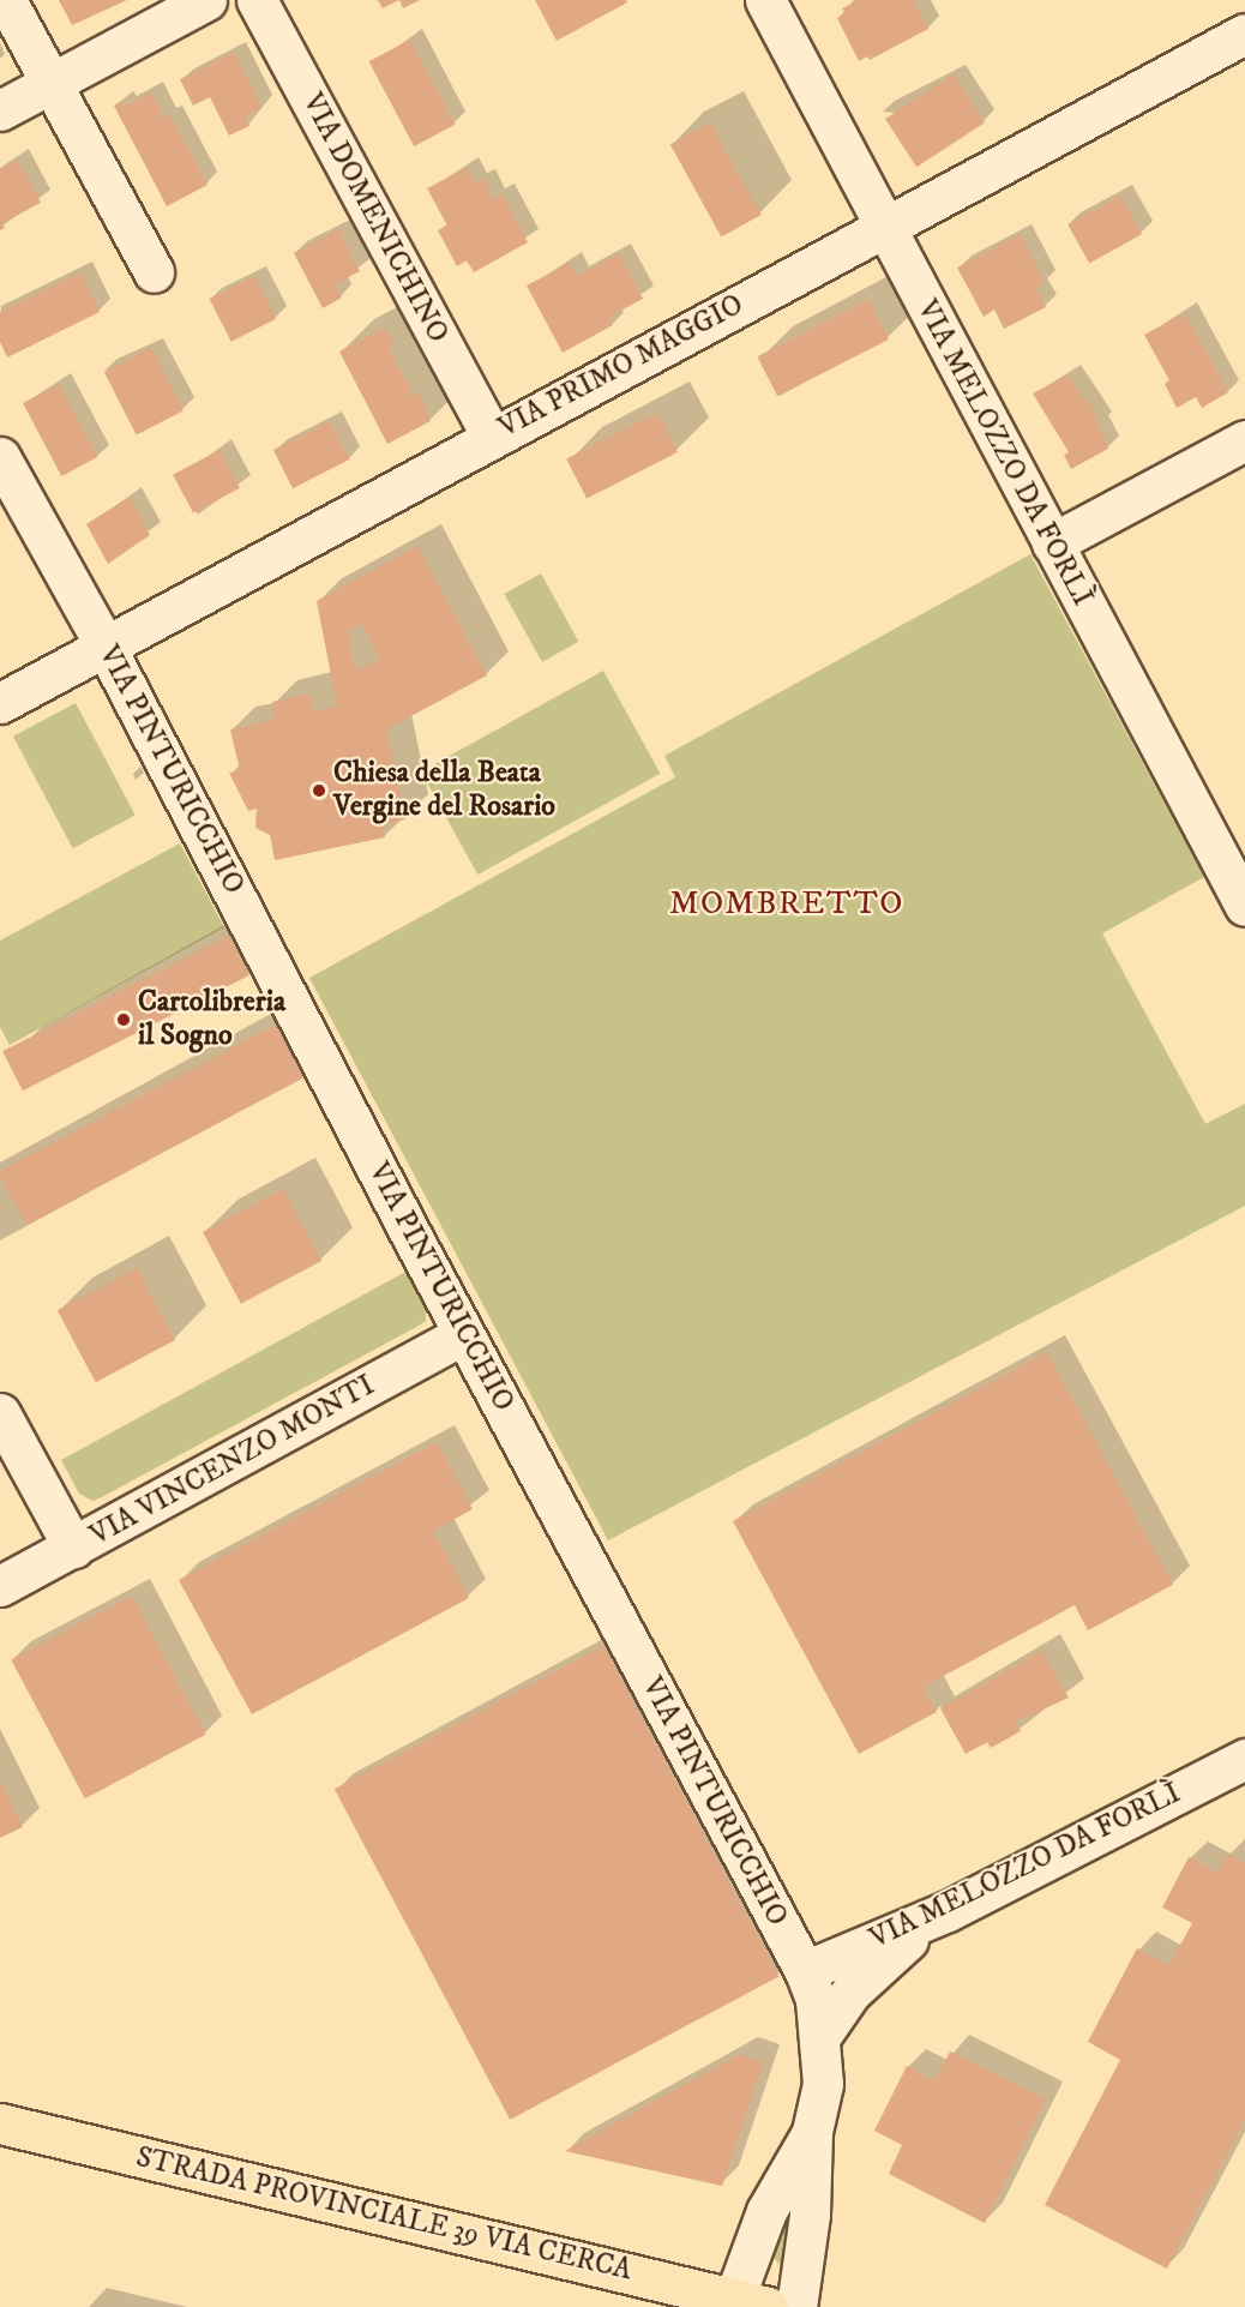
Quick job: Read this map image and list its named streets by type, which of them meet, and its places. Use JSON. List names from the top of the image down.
{
  "streets": {
    "main road": ["STRADA PROVINCIALE 39 VIA CERCA"],
    "street": [
      "VIA DOMENICHINO",
      "VIA PRIMO MAGGIO",
      "VIA MELOZZO DA FORLÌ",
      "VIA PINTURICCHIO",
      "VIA VINCENZO MONTI"
    ]
  },
  "crossings": [
    ["VIA DOMENICHINO", "VIA PRIMO MAGGIO"],
    ["VIA PRIMO MAGGIO", "VIA MELOZZO DA FORLÌ"],
    ["VIA PRIMO MAGGIO", "VIA PINTURICCHIO"],
    ["VIA MELOZZO DA FORLÌ", "VIA PINTURICCHIO"],
    ["VIA PINTURICCHIO", "VIA VINCENZO MONTI"]
  ],
  "districts": ["MOMBRETTO"],
  "places": ["Chiesa della Beata Vergine del Rosario", "Cartolibreria il Sogno"]
}
